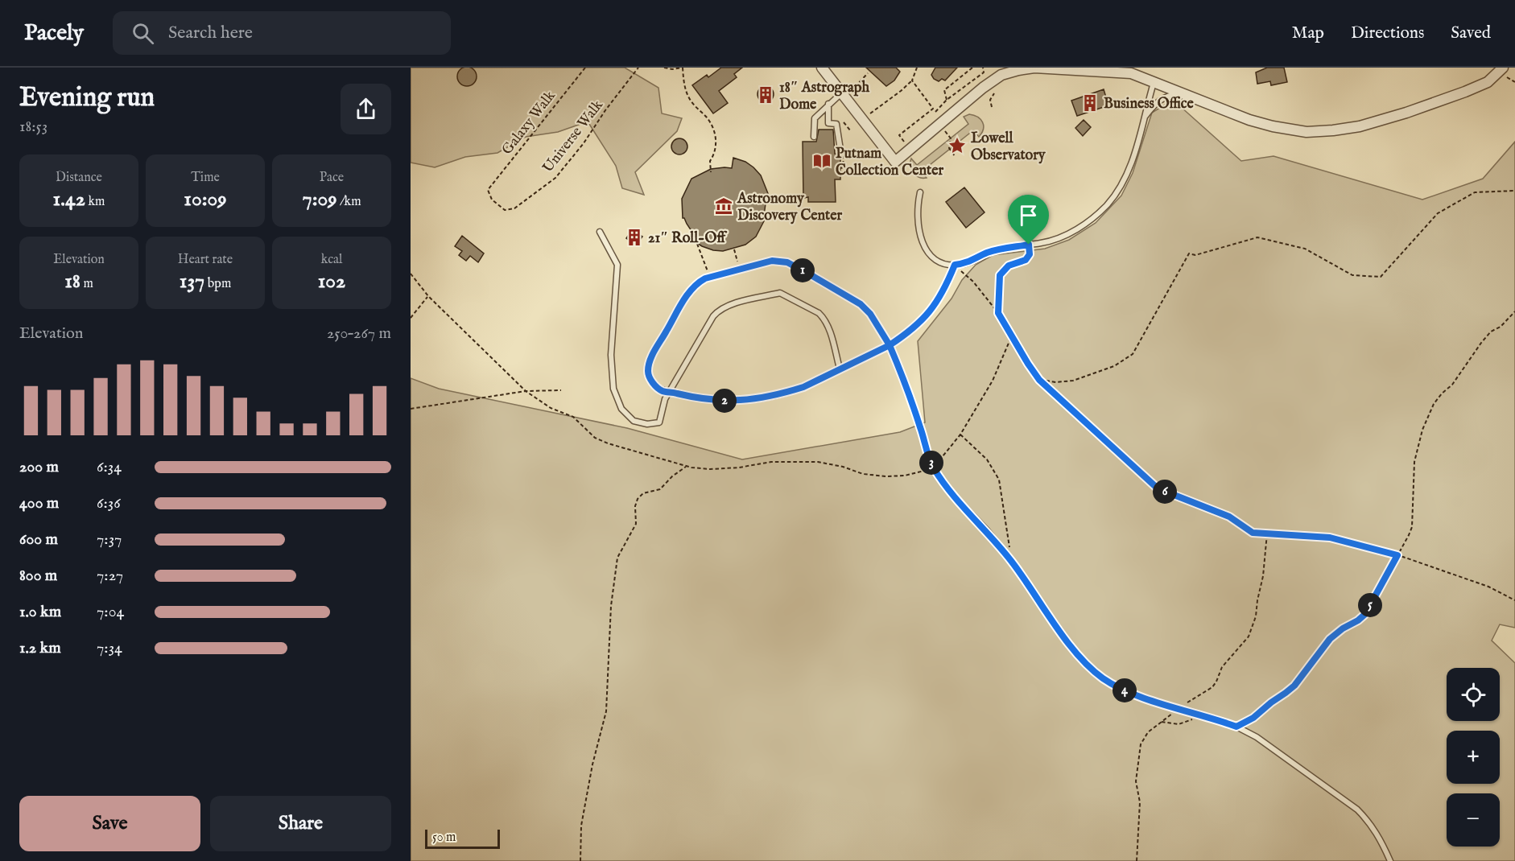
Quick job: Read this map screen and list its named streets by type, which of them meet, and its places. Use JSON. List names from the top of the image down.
{
  "streets": {
    "path": ["Galaxy Walk", "Universe Walk"]
  },
  "crossings": [
    ["Galaxy Walk", "Universe Walk"]
  ],
  "places": {
    "building": ["18″ Astrograph Dome", "Business Office", "21″ Roll-Off"],
    "place": ["Lowell Observatory"],
    "library": ["Putnam Collection Center"],
    "museum": ["Astronomy Discovery Center"]
  },
  "scale_bar": "50 m",
  "page": {
    "header": "Pacely",
    "search": "Search here",
    "nav": ["Map", "Directions", "Saved"],
    "heading": ["Evening run", "18:53"],
    "stats": [
      ["Distance", "1.42 km"],
      ["Time", "10:09"],
      ["Pace", "7:09 /km"],
      ["Elevation", "18 m"],
      ["Heart rate", "137 bpm"],
      ["kcal", "102"]
    ],
    "pins": [
      "1",
      "2",
      "3",
      "6",
      "5",
      "4"
    ],
    "chart": ["Elevation", "250–267 m"],
    "list": [
      {
        "name": "200 m",
        "note": "6:34"
      },
      {
        "name": "400 m",
        "note": "6:36"
      },
      {
        "name": "600 m",
        "note": "7:37"
      },
      {
        "name": "800 m",
        "note": "7:27"
      },
      {
        "name": "1.0 km",
        "note": "7:04"
      },
      {
        "name": "1.2 km",
        "note": "7:34"
      }
    ],
    "map_buttons": ["+", "−"],
    "buttons": ["Save", "Share"],
    "scale": "50 m"
  }
}
